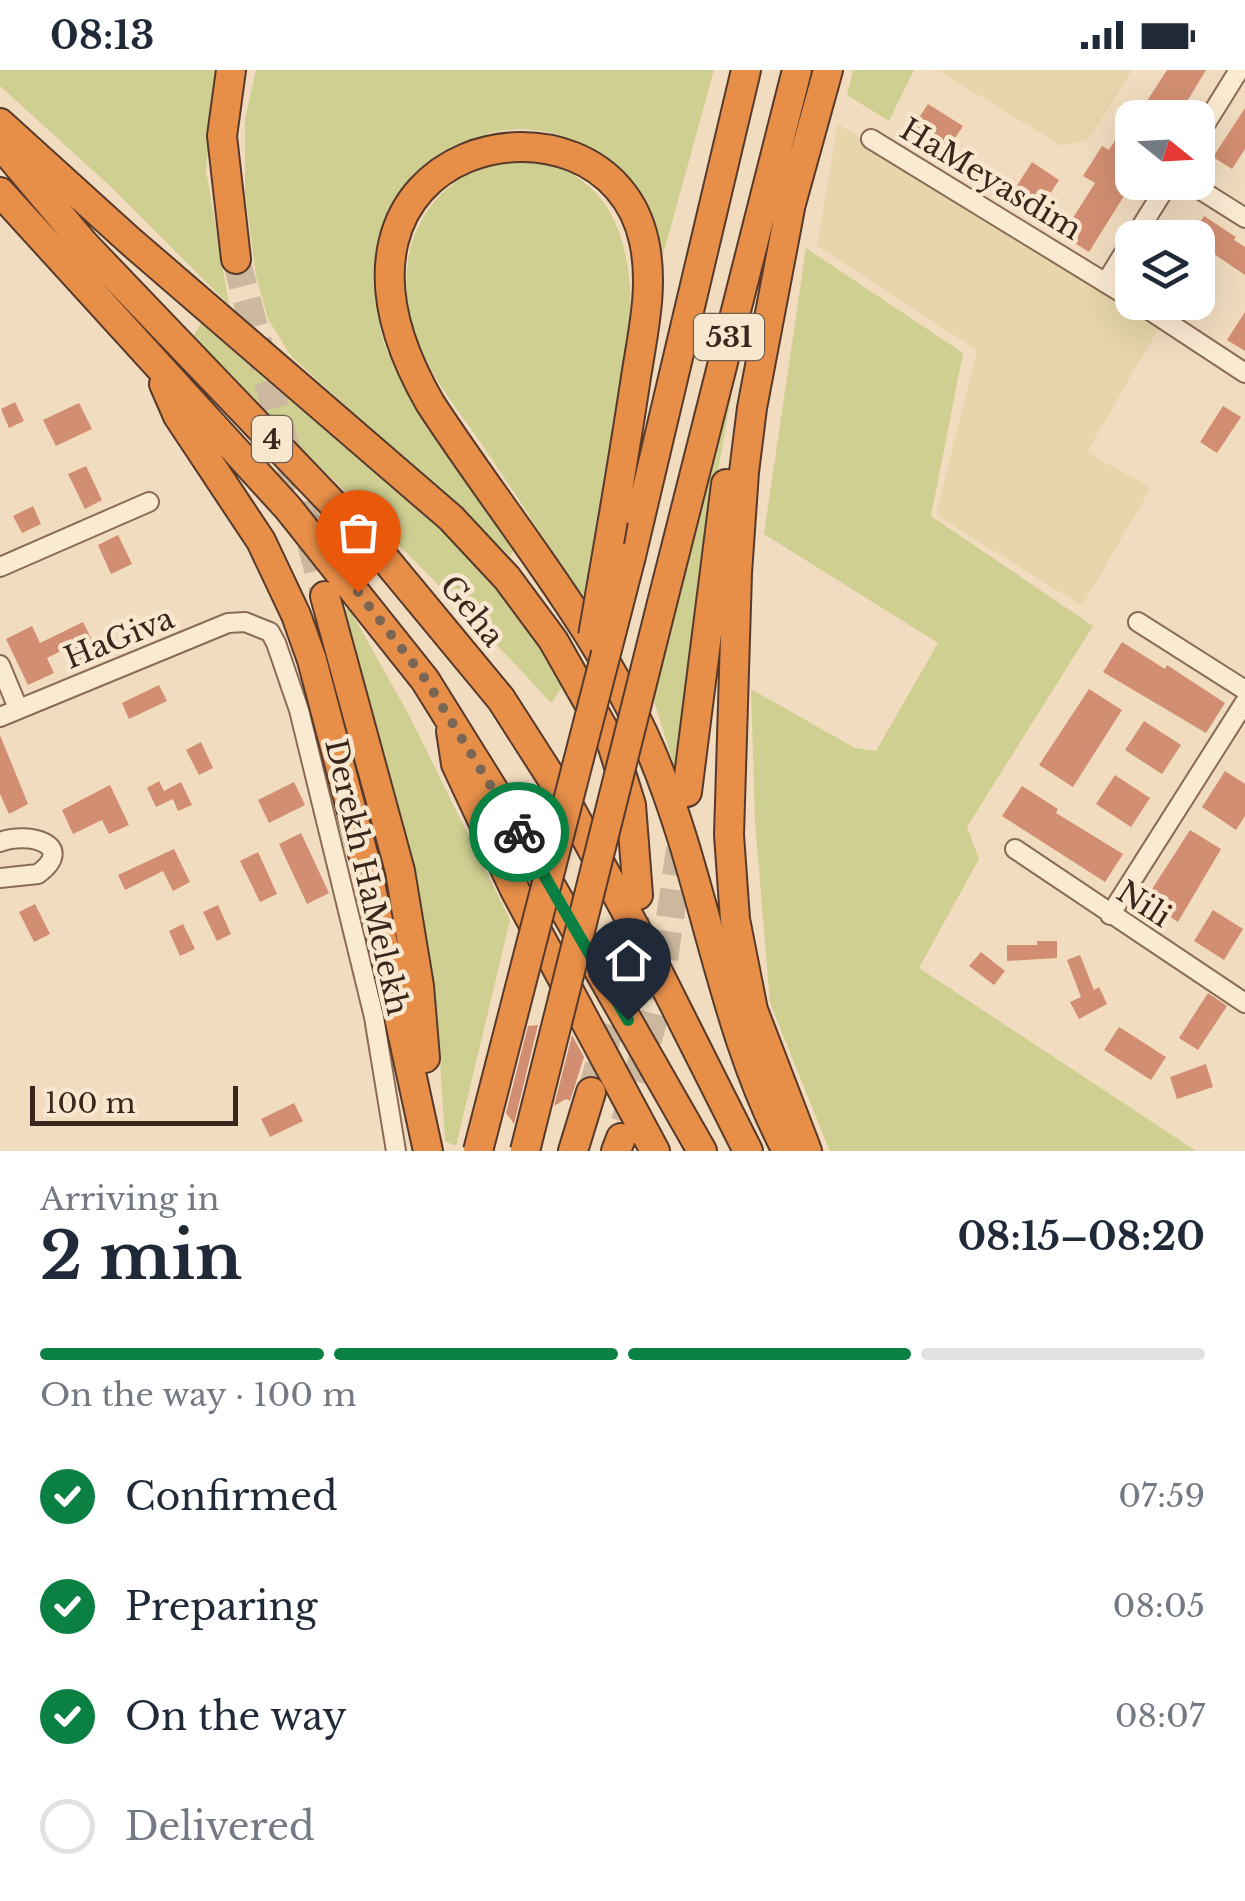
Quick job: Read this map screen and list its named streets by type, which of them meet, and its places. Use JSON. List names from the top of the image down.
{
  "streets": {
    "highway": ["531", "4", "Geha"],
    "street": [
      "HaMeyasdim",
      "HaGiva",
      "Derekh HaMelekh",
      "Nili"
    ]
  },
  "crossings": [
    ["HaGiva", "Derekh HaMelekh"]
  ],
  "scale_bar": "100 m",
  "north": "right",
  "page": {
    "status": "08:13",
    "scale": "100 m",
    "heading": ["2 min", "Arriving in", "08:15–08:20"],
    "bar": "On the way · 100 m",
    "list": [
      ["Confirmed", "07:59"],
      ["Preparing", "08:05"],
      ["On the way", "08:07"],
      "Delivered"
    ]
  }
}
